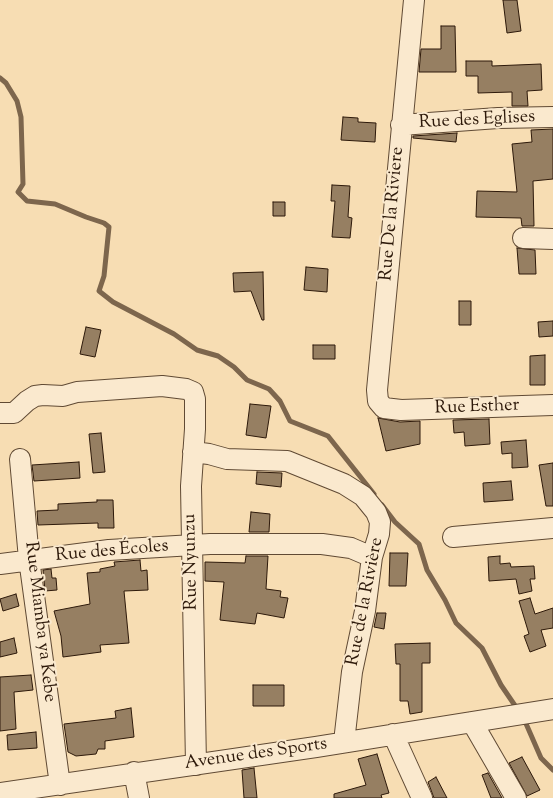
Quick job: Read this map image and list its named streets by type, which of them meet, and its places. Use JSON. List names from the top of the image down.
{
  "streets": {
    "street": [
      "Rue des Eglises",
      "Rue De la Riviere",
      "Rue Esther",
      "Rue des Écoles",
      "Rue Nyunzu",
      "Rue de la Rivière",
      "Rue Miamba ya Kebe",
      "Avenue des Sports"
    ]
  },
  "crossings": [
    ["Rue des Eglises", "Rue De la Riviere"],
    ["Rue De la Riviere", "Rue Esther"],
    ["Rue des Écoles", "Rue Nyunzu"],
    ["Rue des Écoles", "Rue de la Rivière"],
    ["Rue des Écoles", "Rue Miamba ya Kebe"],
    ["Rue Nyunzu", "Rue de la Rivière"],
    ["Rue Nyunzu", "Avenue des Sports"],
    ["Rue de la Rivière", "Avenue des Sports"],
    ["Rue Miamba ya Kebe", "Avenue des Sports"]
  ]
}
